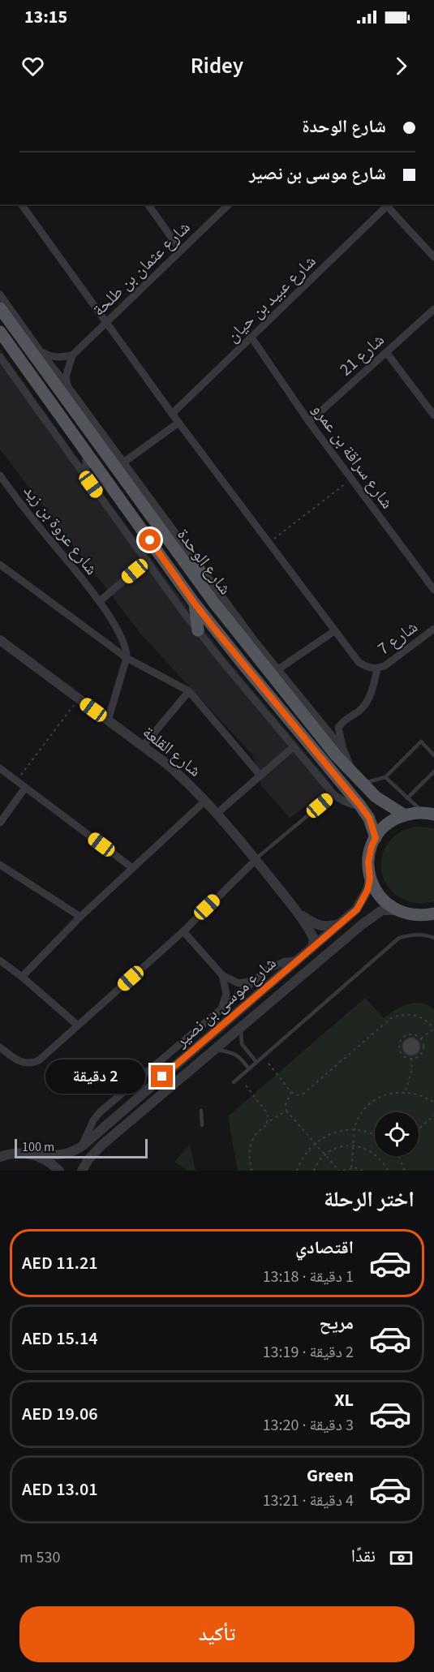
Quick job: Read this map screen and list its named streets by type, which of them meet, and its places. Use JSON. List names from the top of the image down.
{
  "streets": {
    "main road": ["شارع الوحدة"],
    "street": [
      "شارع عثمان بن طلحة",
      "شارع عبيد بن حيان",
      "شارع 21",
      "شارع سراقة بن عمرو",
      "شارع عروة بن زيد",
      "شارع 7",
      "شارع القلعة",
      "شارع موسى بن نصير"
    ]
  },
  "crossings": [
    ["شارع عبيد بن حيان", "شارع سراقة بن عمرو"],
    ["شارع 21", "شارع سراقة بن عمرو"],
    ["شارع القلعة", "شارع موسى بن نصير"]
  ],
  "scale_bar": "100 m",
  "page": {
    "status": "13:15",
    "header": "Ridey",
    "banner": ["شارع الوحدة", "شارع موسى بن نصير"],
    "bubble": "2 دقيقة",
    "scale": "100 m",
    "heading": "اختر الرحلة",
    "list": [
      {
        "name": "اقتصادي",
        "note": "1 دقيقة · 13:18",
        "value": "AED 11.21"
      },
      {
        "name": "مريح",
        "note": "2 دقيقة · 13:19",
        "value": "AED 15.14"
      },
      {
        "name": "XL",
        "note": "3 دقيقة · 13:20",
        "value": "AED 19.06"
      },
      {
        "name": "Green",
        "note": "4 دقيقة · 13:21",
        "value": "AED 13.01"
      }
    ],
    "pay": ["نقدًا", "530 m"],
    "buttons": "تأكيد"
  }
}
